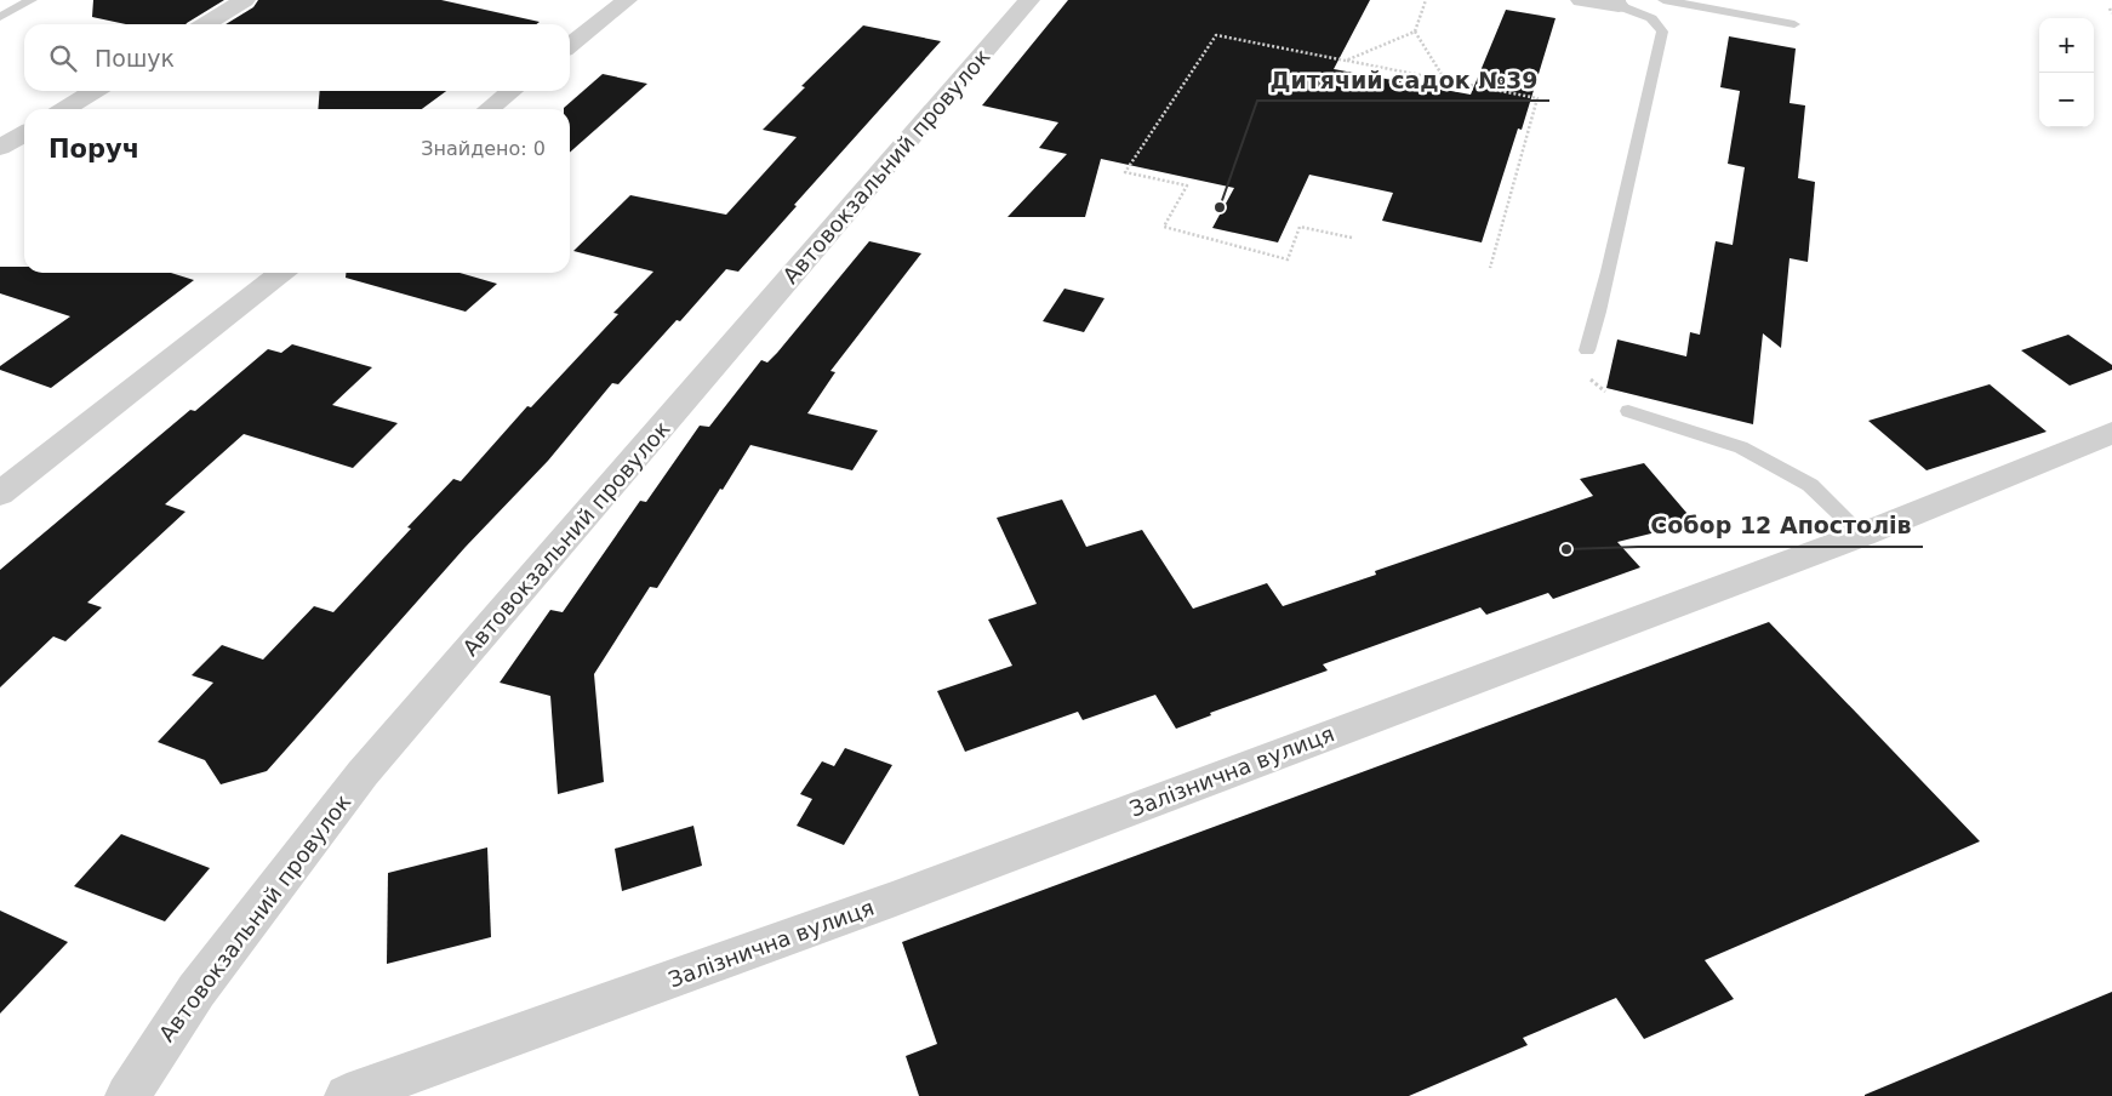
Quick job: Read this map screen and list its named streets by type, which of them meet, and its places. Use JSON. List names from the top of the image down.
{
  "streets": {
    "street": ["Автовокзальний провулок", "Залізнична вулиця"]
  },
  "places": ["Дитячий садок №39", "Собор 12 Апостолів"],
  "page": {
    "map_buttons": ["+", "−"],
    "search": "Пошук",
    "heading": ["Поруч", "Знайдено: 0"]
  }
}
